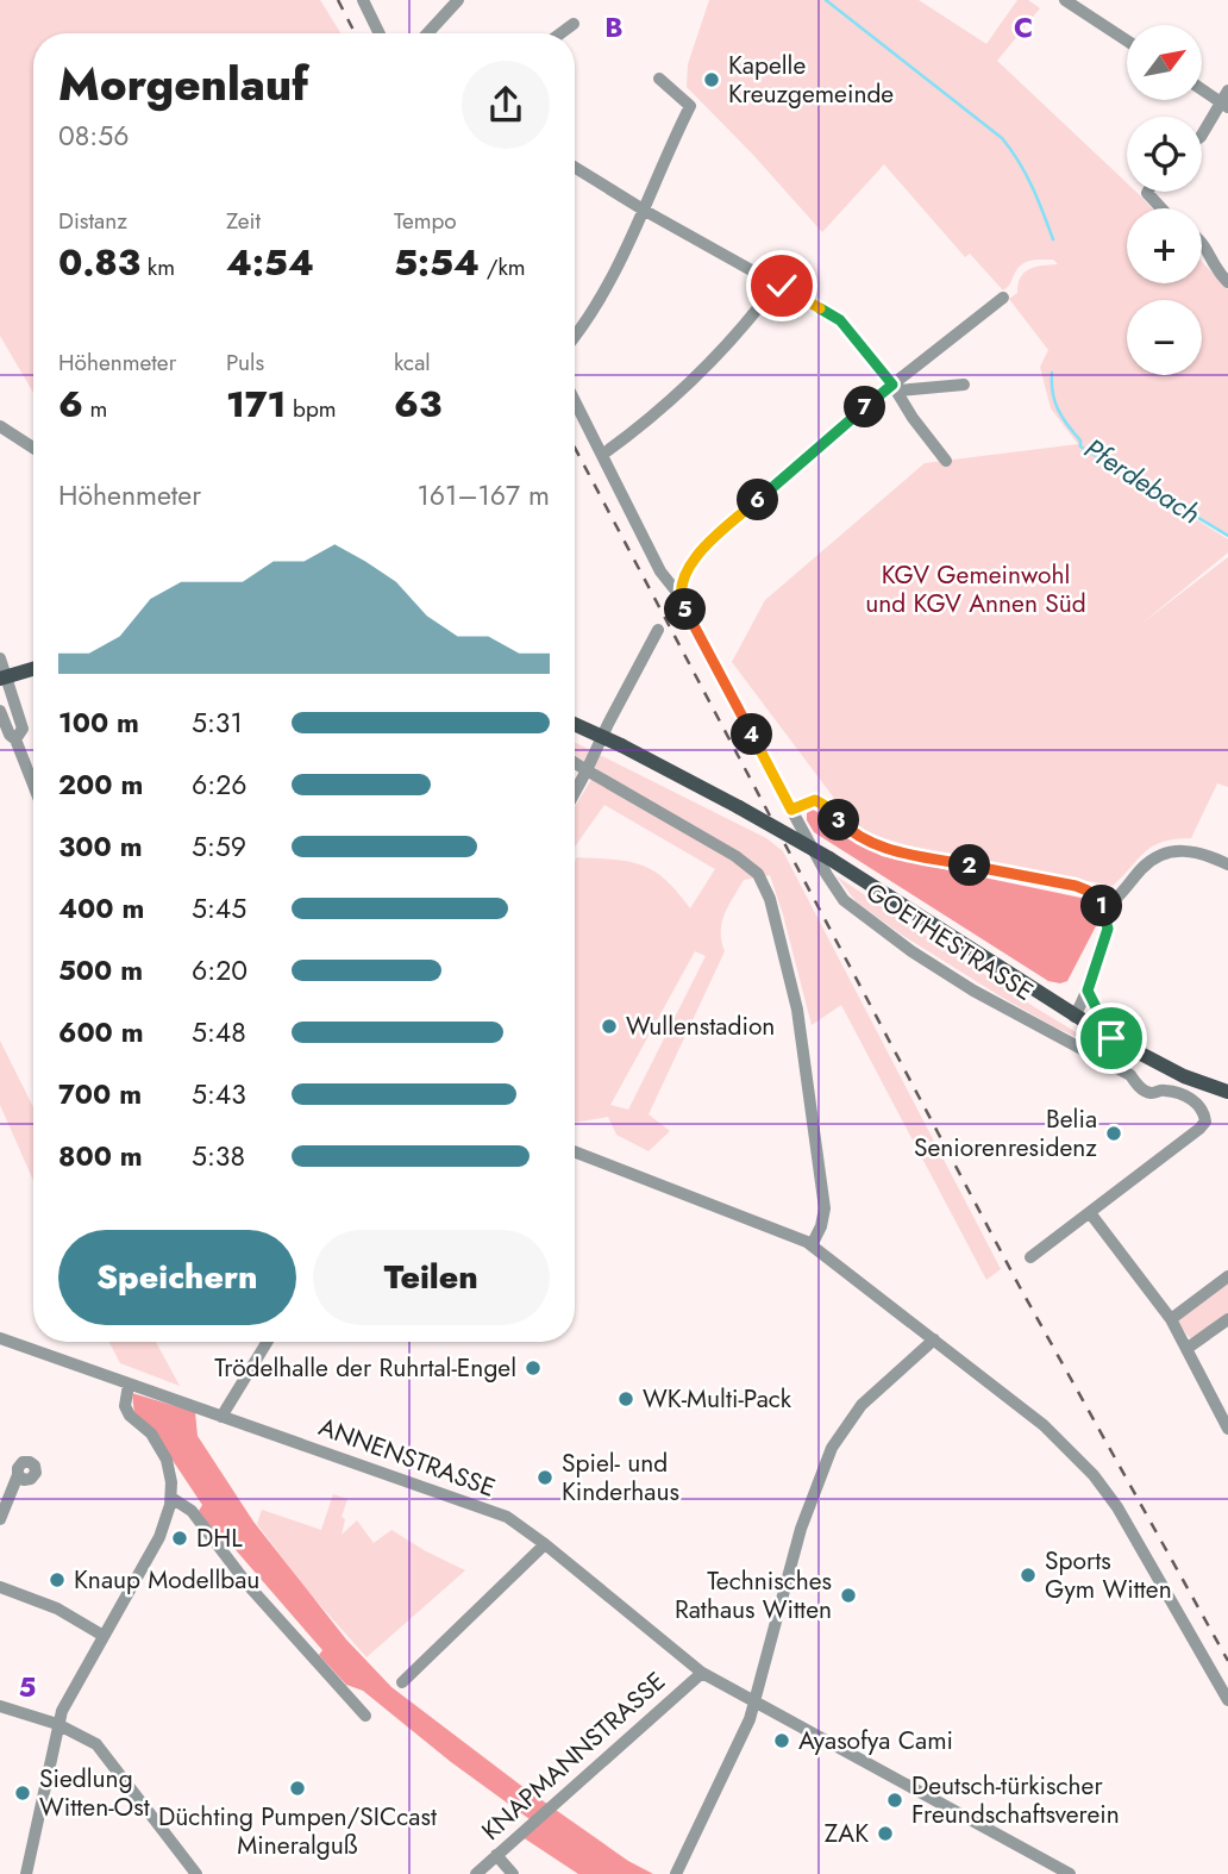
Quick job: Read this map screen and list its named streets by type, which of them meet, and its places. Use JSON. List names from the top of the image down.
{
  "streets": {
    "street": ["GOETHESTRASSE", "ANNENSTRASSE", "KNAPMANNSTRASSE"]
  },
  "crossings": [
    ["ANNENSTRASSE", "KNAPMANNSTRASSE"]
  ],
  "water": ["Pferdebach"],
  "parks": ["KGV Gemeinwohl und KGV Annen Süd"],
  "places": [
    "Kapelle Kreuzgemeinde",
    "Wullenstadion",
    "Belia Seniorenresidenz",
    "Trödelhalle der Ruhrtal-Engel",
    "WK-Multi-Pack",
    "Spiel- und Kinderhaus",
    "DHL",
    "Sports Gym Witten",
    "Knaup Modellbau",
    "Technisches Rathaus Witten",
    "Ayasofya Cami",
    "Düchting Pumpen/SICcast Mineralguß",
    "Siedlung Witten-Ost",
    "Deutsch-türkischer Freundschaftsverein",
    "ZAK"
  ],
  "north": "top right",
  "page": {
    "map_buttons": ["+", "−"],
    "heading": ["Morgenlauf", "08:56"],
    "stats": [
      ["Distanz", "0.83 km"],
      ["Zeit", "4:54"],
      ["Tempo", "5:54 /km"],
      ["Höhenmeter", "6 m"],
      ["Puls", "171 bpm"],
      ["kcal", "63"]
    ],
    "pins": [
      "7",
      "6",
      "5",
      "4",
      "3",
      "2",
      "1"
    ],
    "chart": ["Höhenmeter", "161–167 m"],
    "list": [
      {
        "name": "100 m",
        "note": "5:31"
      },
      {
        "name": "200 m",
        "note": "6:26"
      },
      {
        "name": "300 m",
        "note": "5:59"
      },
      {
        "name": "400 m",
        "note": "5:45"
      },
      {
        "name": "500 m",
        "note": "6:20"
      },
      {
        "name": "600 m",
        "note": "5:48"
      },
      {
        "name": "700 m",
        "note": "5:43"
      },
      {
        "name": "800 m",
        "note": "5:38"
      }
    ],
    "buttons": ["Speichern", "Teilen"]
  },
  "grid": {
    "columns": ["B", "C"],
    "rows": ["5"]
  }
}
